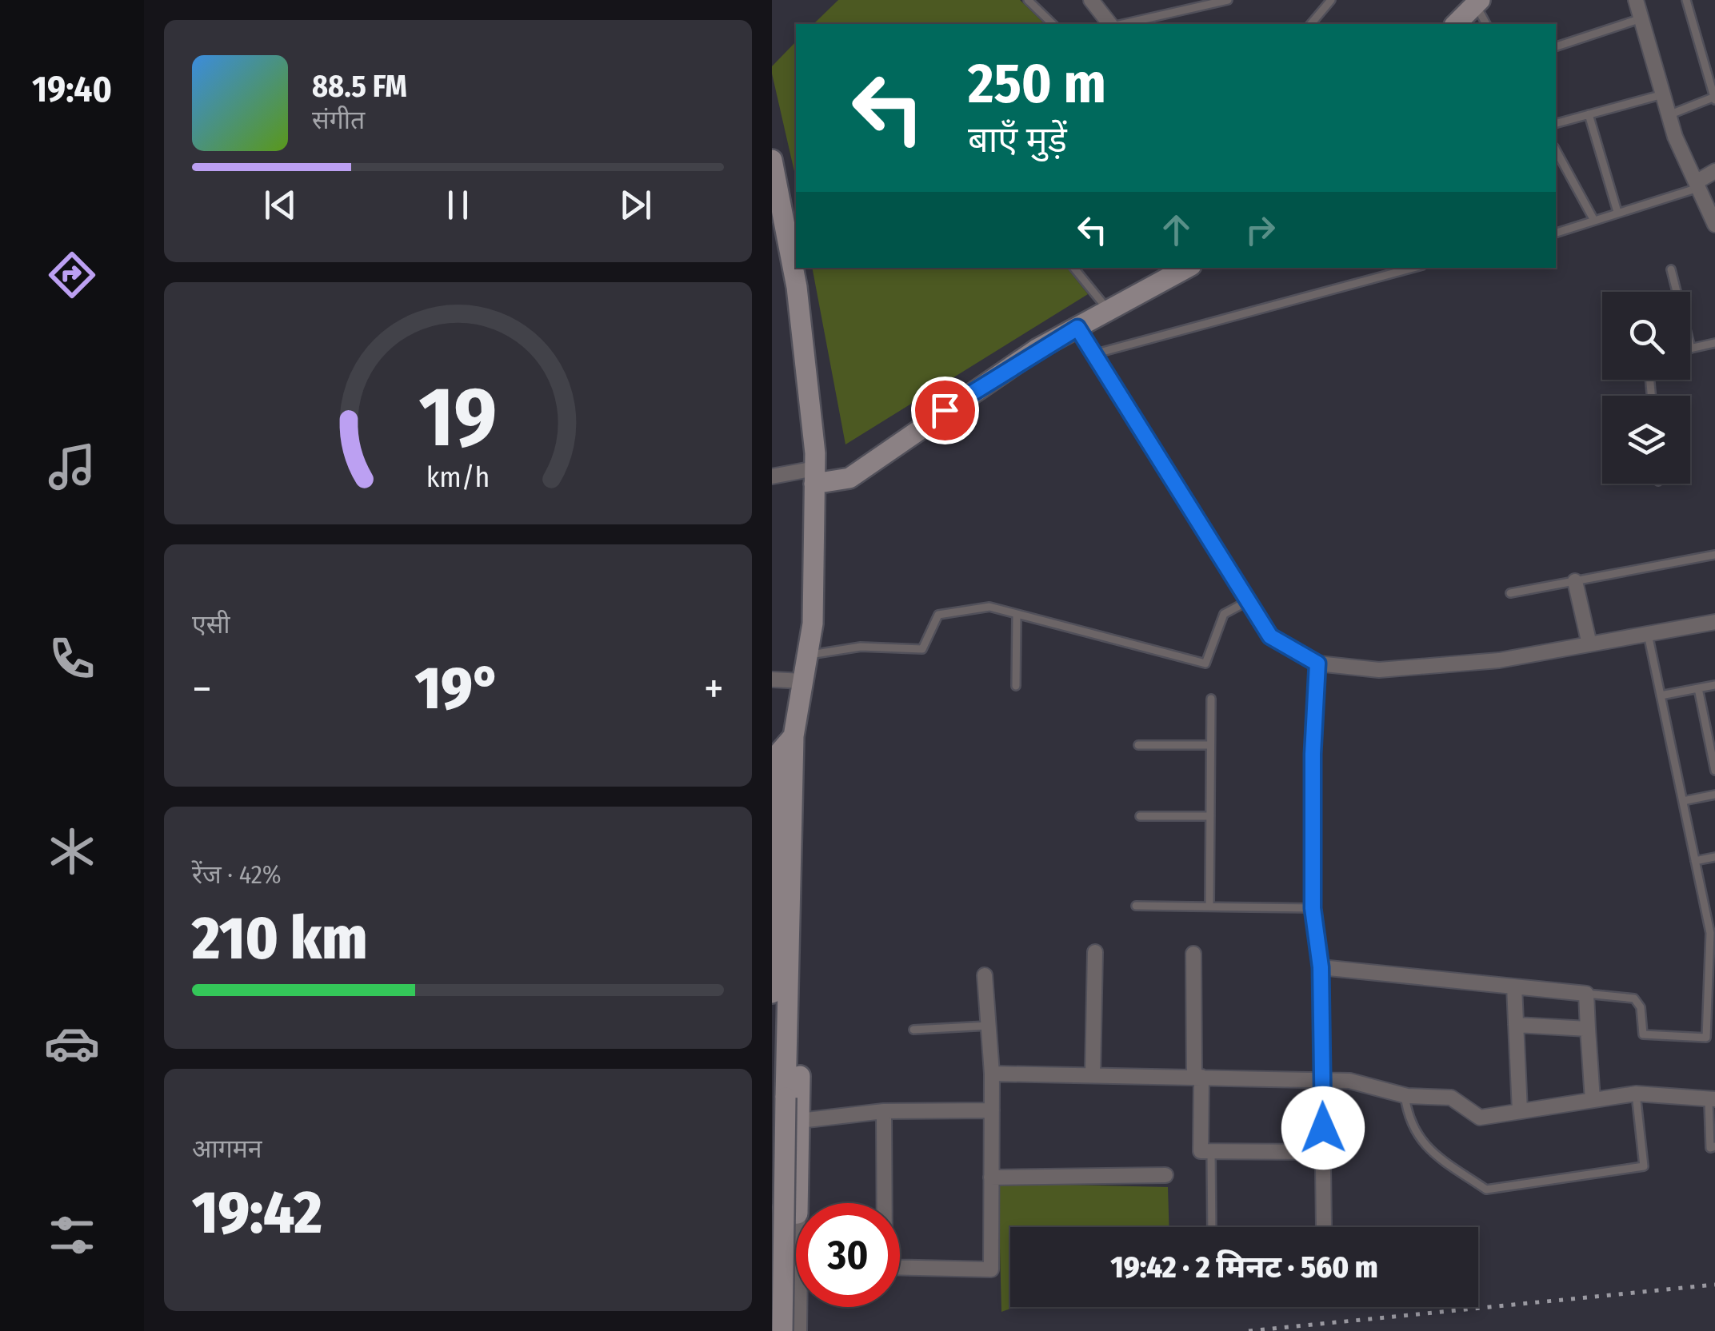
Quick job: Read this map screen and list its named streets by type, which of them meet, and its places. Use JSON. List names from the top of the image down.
{
  "page": {
    "tabs": "19:40",
    "turn": ["250 m", "बाएँ मुड़ें"],
    "song": ["88.5 FM", "संगीत"],
    "tile": [
      "एसी",
      ["रेंज · 42%", "210 km"],
      ["आगमन", "19:42"]
    ],
    "heat": ["−", "19°", "+"],
    "limit": "30",
    "trip": "19:42 · 2 मिनट · 560 m",
    "gauge": ["19", "km/h"]
  }
}
